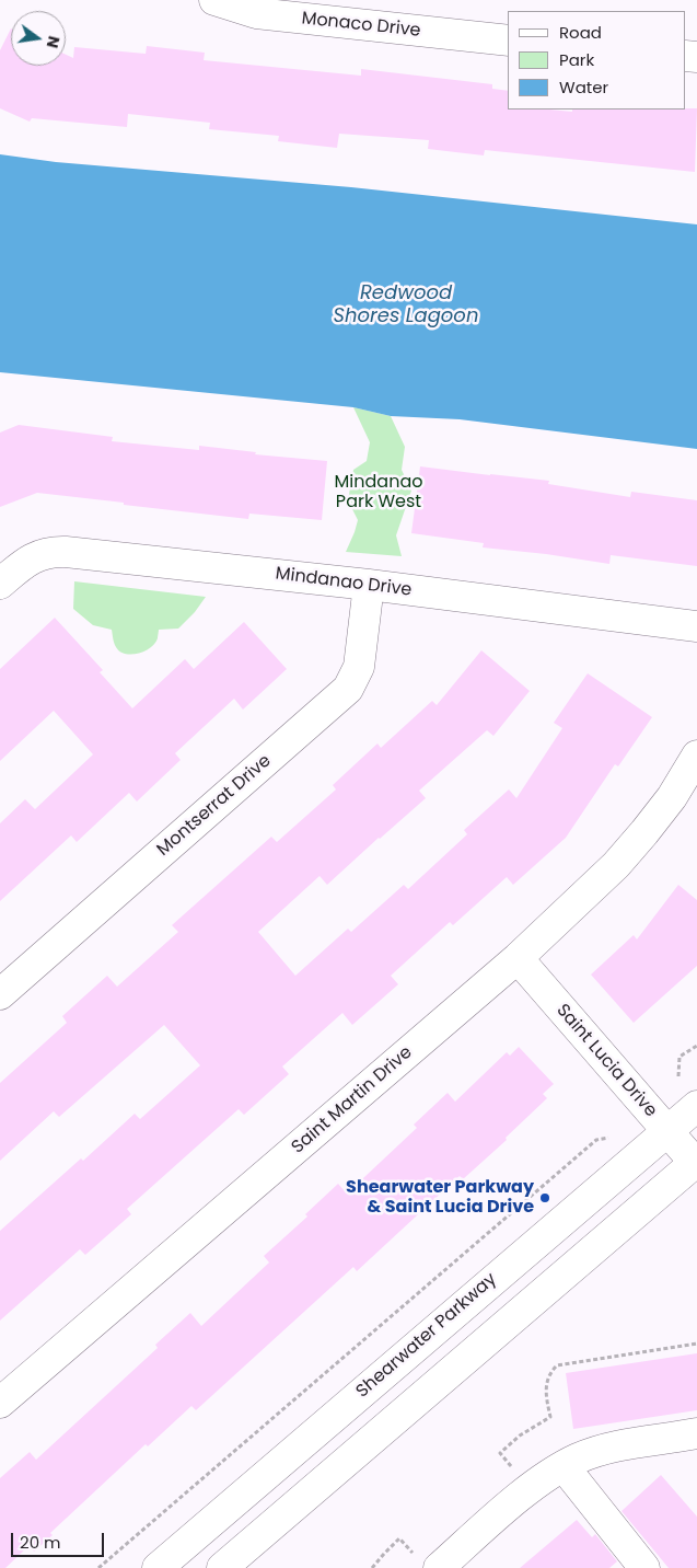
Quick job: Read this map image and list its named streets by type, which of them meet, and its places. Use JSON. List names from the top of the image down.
{
  "streets": {
    "street": [
      "Monaco Drive",
      "Mindanao Drive",
      "Montserrat Drive",
      "Saint Lucia Drive",
      "Saint Martin Drive",
      "Shearwater Parkway"
    ]
  },
  "crossings": [
    ["Mindanao Drive", "Montserrat Drive"],
    ["Saint Lucia Drive", "Saint Martin Drive"],
    ["Saint Lucia Drive", "Shearwater Parkway"]
  ],
  "water": ["Redwood Shores Lagoon"],
  "parks": ["Mindanao Park West"],
  "places": ["Shearwater Parkway & Saint Lucia Drive"],
  "legend": ["Road", "Park", "Water"],
  "scale_bar": "20 m",
  "north": "right"
}
